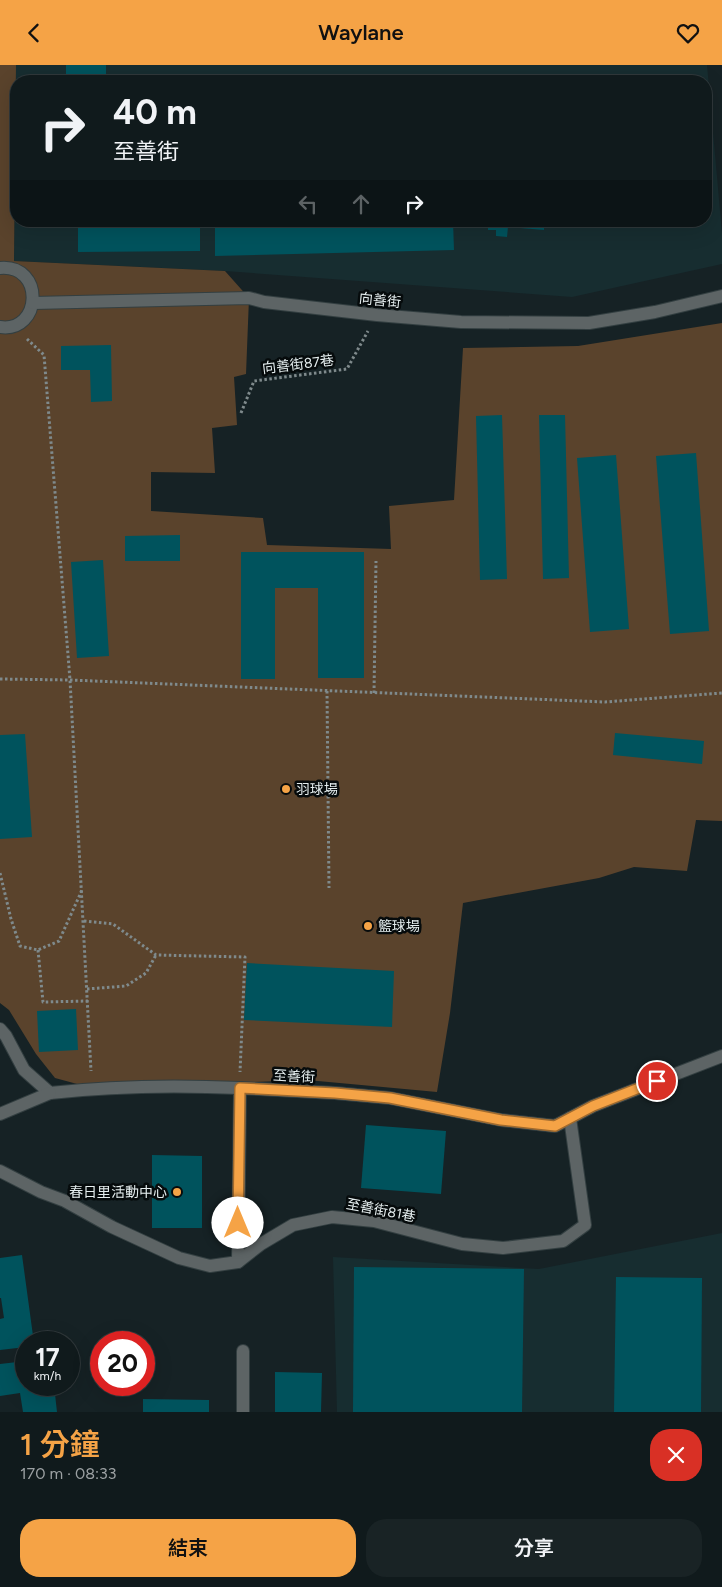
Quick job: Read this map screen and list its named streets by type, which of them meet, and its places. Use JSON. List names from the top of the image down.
{
  "streets": {
    "street": ["向善街", "至善街", "至善街81巷"],
    "path": ["向善街87巷"]
  },
  "crossings": [
    ["向善街", "向善街87巷"],
    ["至善街", "至善街81巷"]
  ],
  "places": ["羽球場", "籃球場", "春日里活動中心"],
  "page": {
    "header": "Waylane",
    "turn": ["40 m", "至善街"],
    "speed": "17 km/h",
    "limit": "20",
    "heading": ["1 分鐘", "170 m · 08:33"],
    "buttons": ["結束", "分享"]
  }
}
